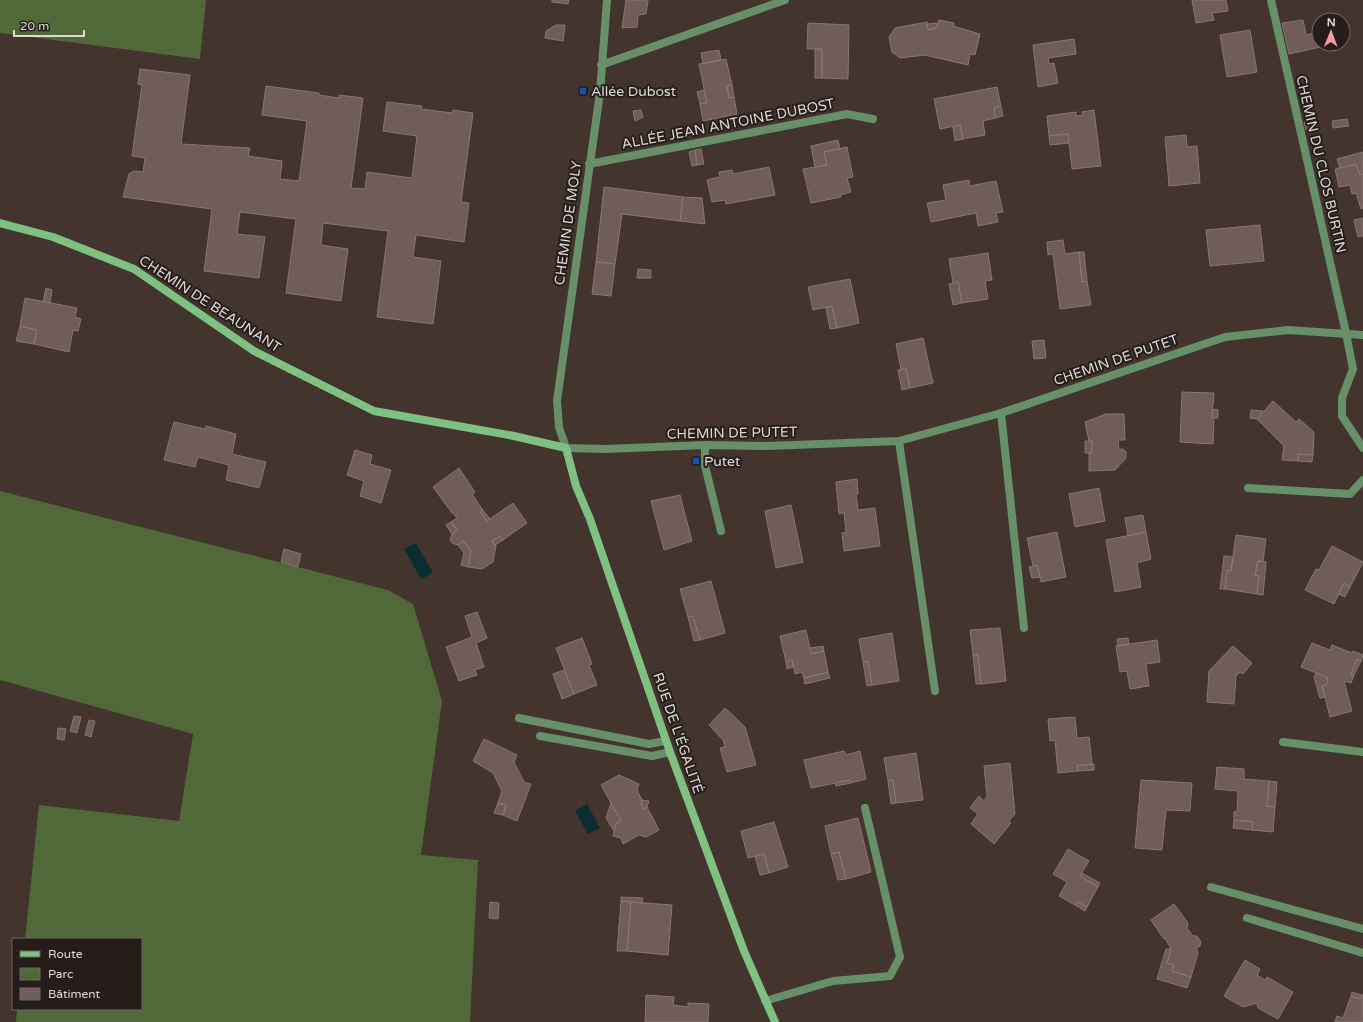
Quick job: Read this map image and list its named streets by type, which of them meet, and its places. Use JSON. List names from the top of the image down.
{
  "streets": {
    "street": [
      "ALLÉE JEAN ANTOINE DUBOST",
      "CHEMIN DU CLOS BURTIN",
      "CHEMIN DE MOLY",
      "CHEMIN DE BEAUNANT",
      "CHEMIN DE PUTET",
      "RUE DE L'ÉGALITÉ"
    ]
  },
  "crossings": [
    ["ALLÉE JEAN ANTOINE DUBOST", "CHEMIN DE MOLY"],
    ["CHEMIN DU CLOS BURTIN", "CHEMIN DE PUTET"],
    ["CHEMIN DE MOLY", "CHEMIN DE BEAUNANT"],
    ["CHEMIN DE MOLY", "CHEMIN DE PUTET"],
    ["CHEMIN DE MOLY", "RUE DE L'ÉGALITÉ"],
    ["CHEMIN DE BEAUNANT", "CHEMIN DE PUTET"],
    ["CHEMIN DE BEAUNANT", "RUE DE L'ÉGALITÉ"],
    ["CHEMIN DE PUTET", "RUE DE L'ÉGALITÉ"]
  ],
  "places": {
    "transit": ["Allée Dubost", "Putet"]
  },
  "legend": ["Route", "Parc", "Bâtiment"],
  "scale_bar": "20 m",
  "north": "top"
}
